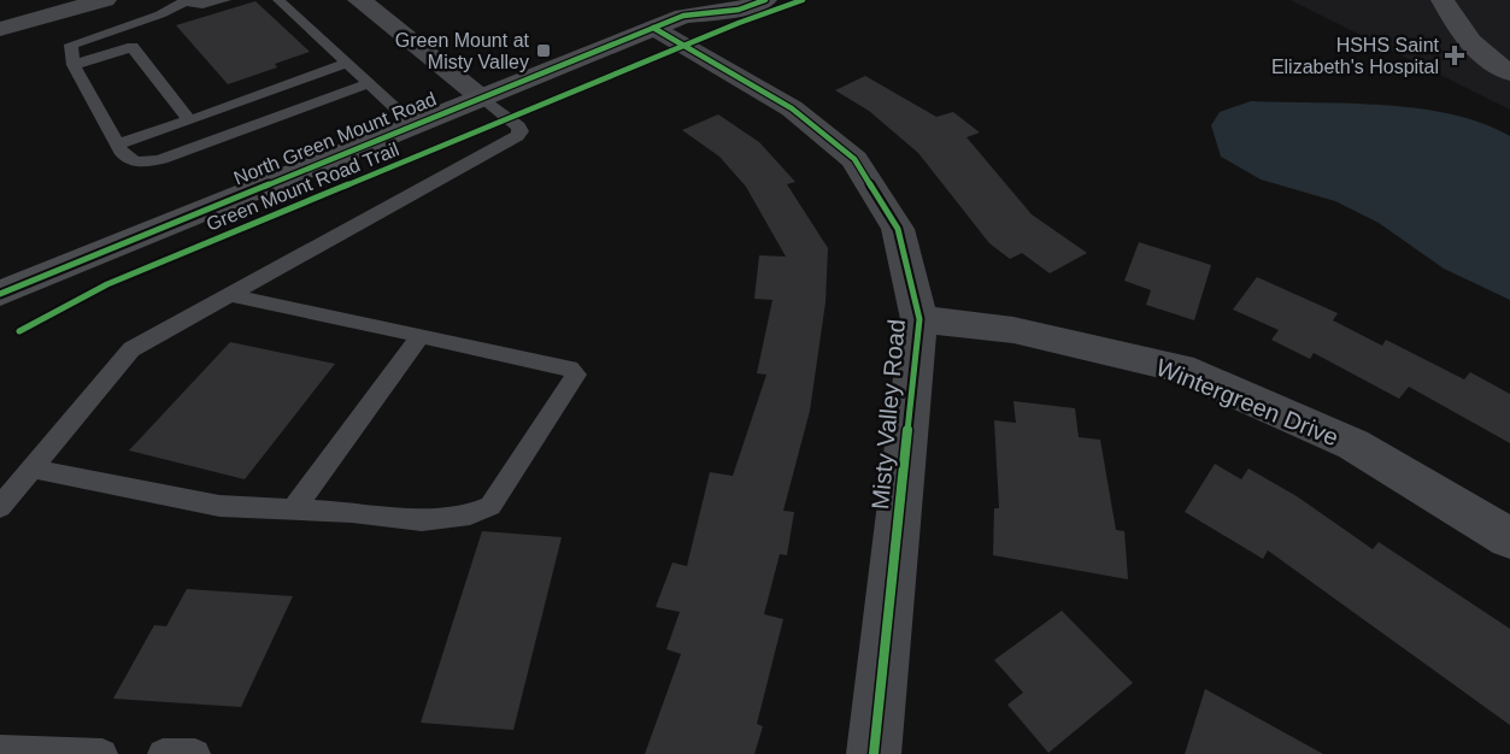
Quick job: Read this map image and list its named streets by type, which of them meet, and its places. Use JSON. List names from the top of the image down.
{
  "streets": {
    "street": ["North Green Mount Road", "Wintergreen Drive", "Misty Valley Road"],
    "cycle path": ["Green Mount Road Trail"]
  },
  "crossings": [
    ["North Green Mount Road", "Misty Valley Road"],
    ["Wintergreen Drive", "Misty Valley Road"]
  ],
  "places": {
    "transit": ["Green Mount at Misty Valley"],
    "health": ["HSHS Saint Elizabeth's Hospital"]
  }
}
